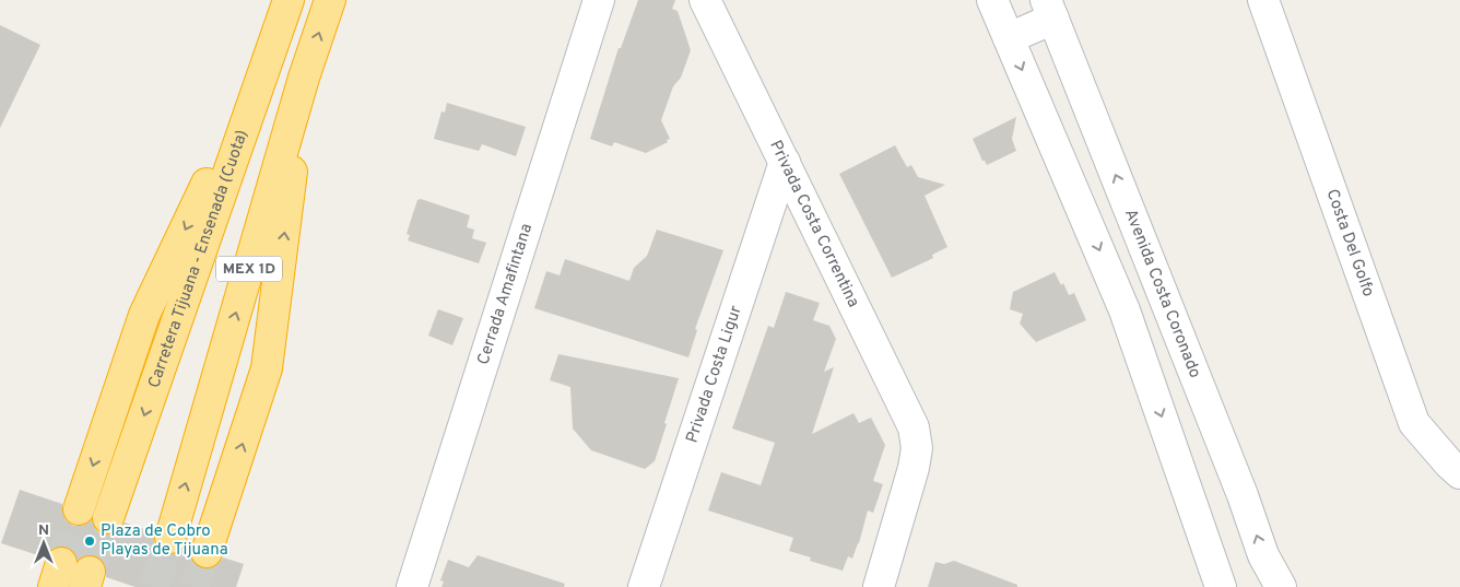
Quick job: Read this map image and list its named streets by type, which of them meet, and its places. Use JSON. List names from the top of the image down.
{
  "streets": {
    "highway": ["Carretera Tijuana - Ensenada (Cuota)", "MEX 1D"],
    "street": [
      "Privada Costa Correntina",
      "Costa Del Golfo",
      "Cerrada Amafintana",
      "Avenida Costa Coronado",
      "Privada Costa Ligur"
    ]
  },
  "crossings": [
    ["Privada Costa Correntina", "Privada Costa Ligur"]
  ],
  "places": ["Plaza de Cobro Playas de Tijuana"],
  "north": "top"
}
